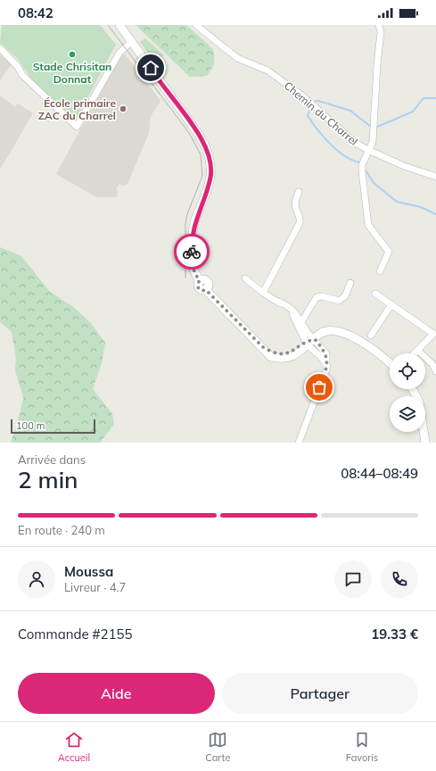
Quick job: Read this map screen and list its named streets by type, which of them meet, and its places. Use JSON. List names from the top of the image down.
{
  "streets": {
    "street": ["Chemin du Charrel"]
  },
  "places": ["Stade Chrisitan Donnat", "École primaire ZAC du Charrel"],
  "scale_bar": "100 m",
  "page": {
    "status": "08:42",
    "scale": "100 m",
    "heading": ["2 min", "Arrivée dans", "08:44–08:49"],
    "panel": [
      "Moussa",
      "Livreur · 4.7",
      "Commande #2155",
      "19.33 €"
    ],
    "bar": "En route · 240 m",
    "buttons": ["Aide", "Partager"],
    "tabs": ["Accueil", "Carte", "Favoris"]
  }
}
